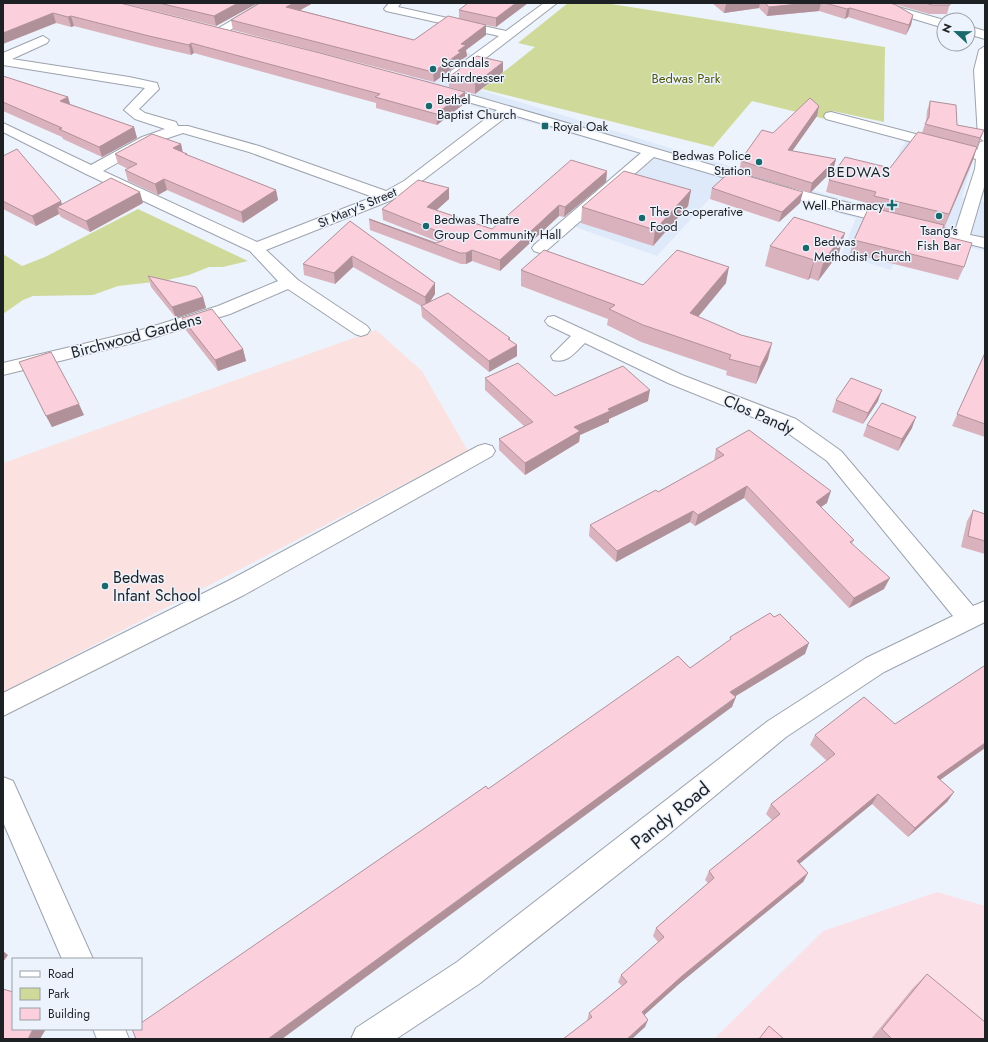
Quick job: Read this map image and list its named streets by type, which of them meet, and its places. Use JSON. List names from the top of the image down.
{
  "streets": {
    "street": [
      "St Mary's Street",
      "Birchwood Gardens",
      "Clos Pandy",
      "Pandy Road"
    ]
  },
  "crossings": [
    ["Clos Pandy", "Pandy Road"]
  ],
  "districts": ["BEDWAS"],
  "parks": ["Bedwas Park"],
  "places": {
    "other": [
      "Scandals Hairdresser",
      "Bethel Baptist Church",
      "Bedwas Police Station",
      "Tsang's Fish Bar",
      "The Co-operative Food",
      "Bedwas Theatre Group Community Hall",
      "Bedwas Methodist Church",
      "Bedwas Infant School"
    ],
    "transit": ["Royal Oak"],
    "health": ["Well Pharmacy"]
  },
  "legend": ["Road", "Park", "Building"],
  "north": "left"
}
